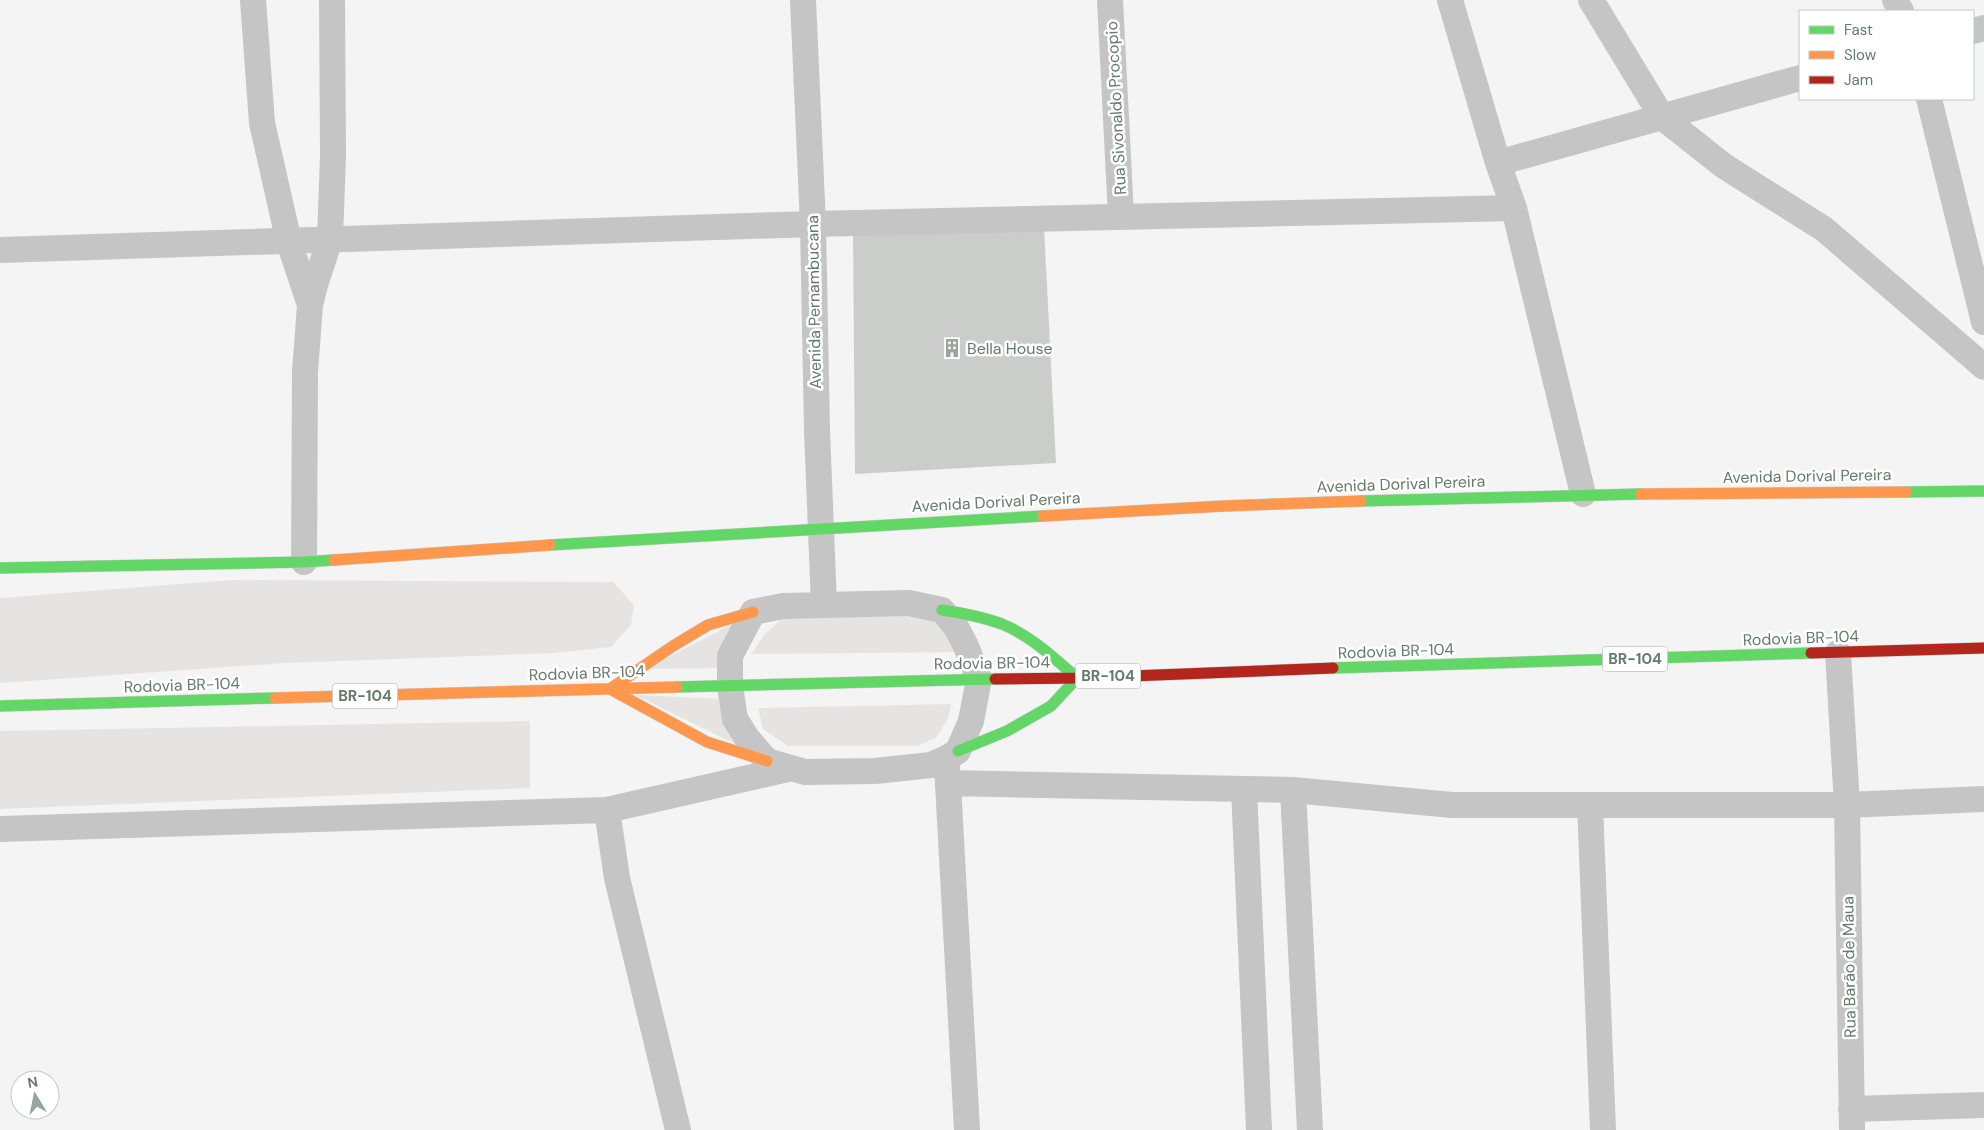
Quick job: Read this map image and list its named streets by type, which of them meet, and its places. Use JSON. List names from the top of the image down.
{
  "streets": {
    "main road": ["Avenida Dorival Pereira", "Rodovia BR-104", "BR-104"],
    "street": ["Rua Sivonaldo Procopio", "Avenida Pernambucana", "Rua Barão de Maua"]
  },
  "crossings": [
    ["Avenida Pernambucana", "Avenida Dorival Pereira"],
    ["Rodovia BR-104", "Rua Barão de Maua"]
  ],
  "places": {
    "building": ["Bella House"]
  },
  "legend": ["Fast", "Slow", "Jam"],
  "north": "top"
}
